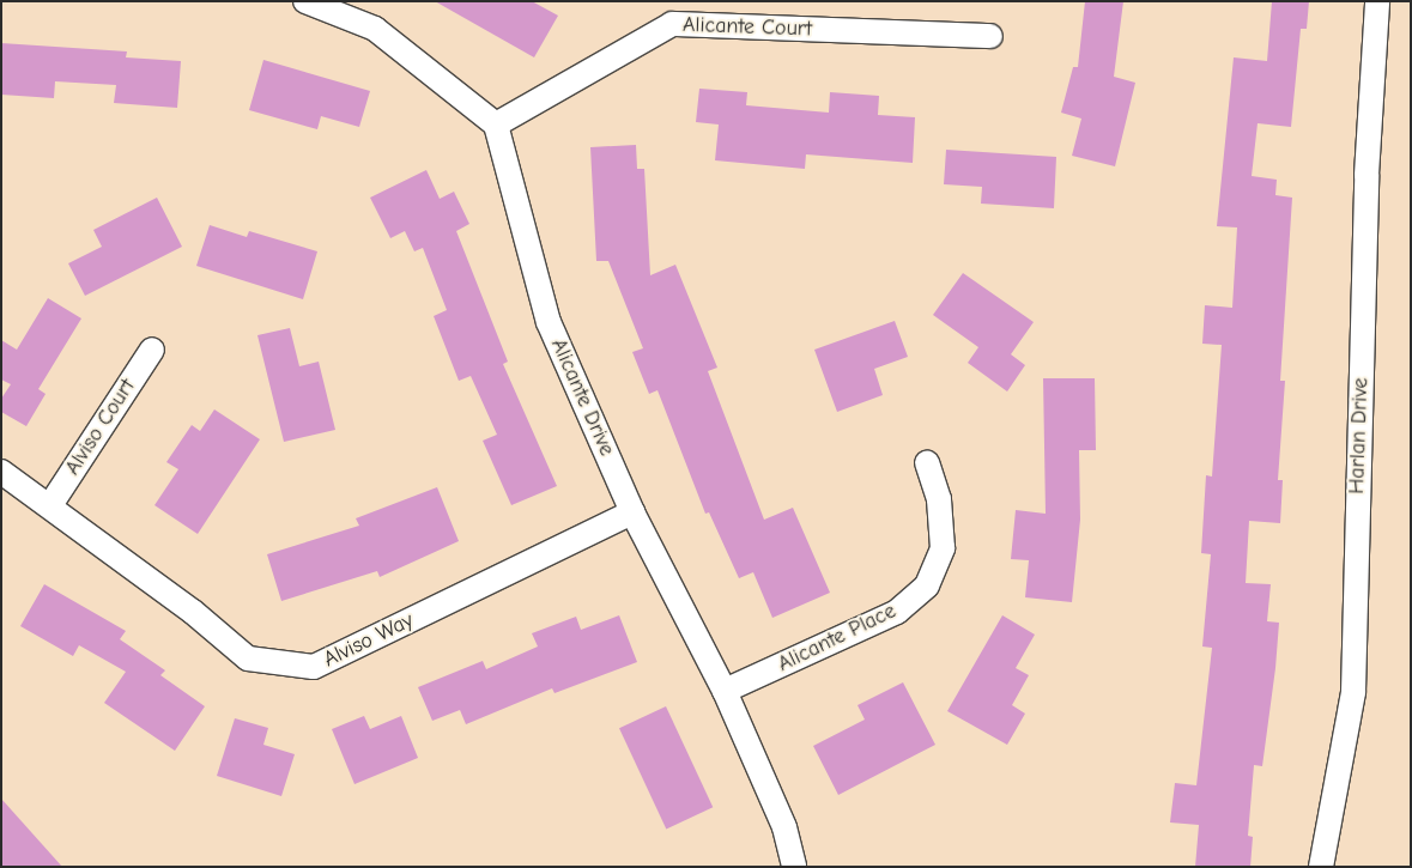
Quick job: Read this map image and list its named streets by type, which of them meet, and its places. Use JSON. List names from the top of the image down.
{
  "streets": {
    "street": [
      "Alicante Court",
      "Alicante Drive",
      "Alviso Court",
      "Harlan Drive",
      "Alicante Place",
      "Alviso Way"
    ]
  },
  "crossings": [
    ["Alicante Court", "Alicante Drive"],
    ["Alicante Drive", "Alicante Place"],
    ["Alicante Drive", "Alviso Way"],
    ["Alviso Court", "Alviso Way"]
  ]
}
